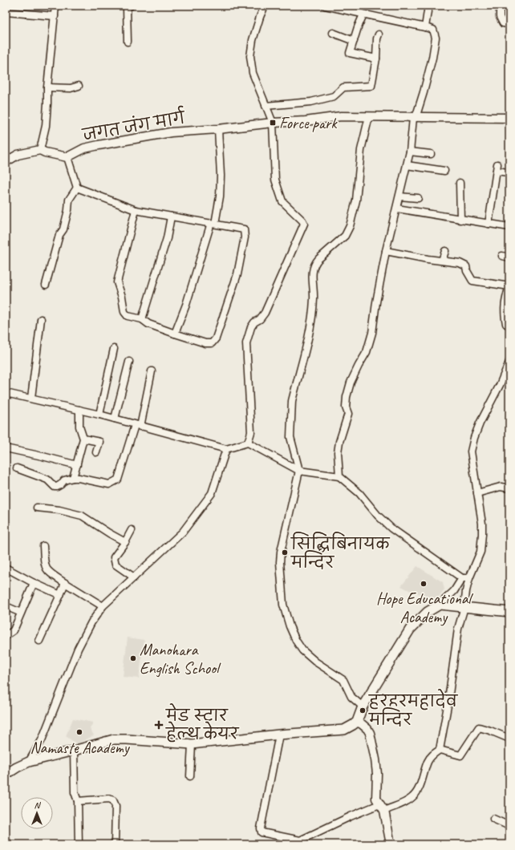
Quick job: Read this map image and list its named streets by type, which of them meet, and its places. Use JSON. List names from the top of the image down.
{
  "streets": {
    "street": ["जगत जंग मार्ग"]
  },
  "places": {
    "transit": ["Force park"],
    "other": [
      "सिद्धिबिनायक मन्दिर",
      "Hope Educational Academy",
      "Manohara English School",
      "हरहरमहादेव मन्दिर",
      "Namaste Academy"
    ],
    "health": ["मेड स्टार हेल्थ केयर"]
  },
  "north": "top"
}
